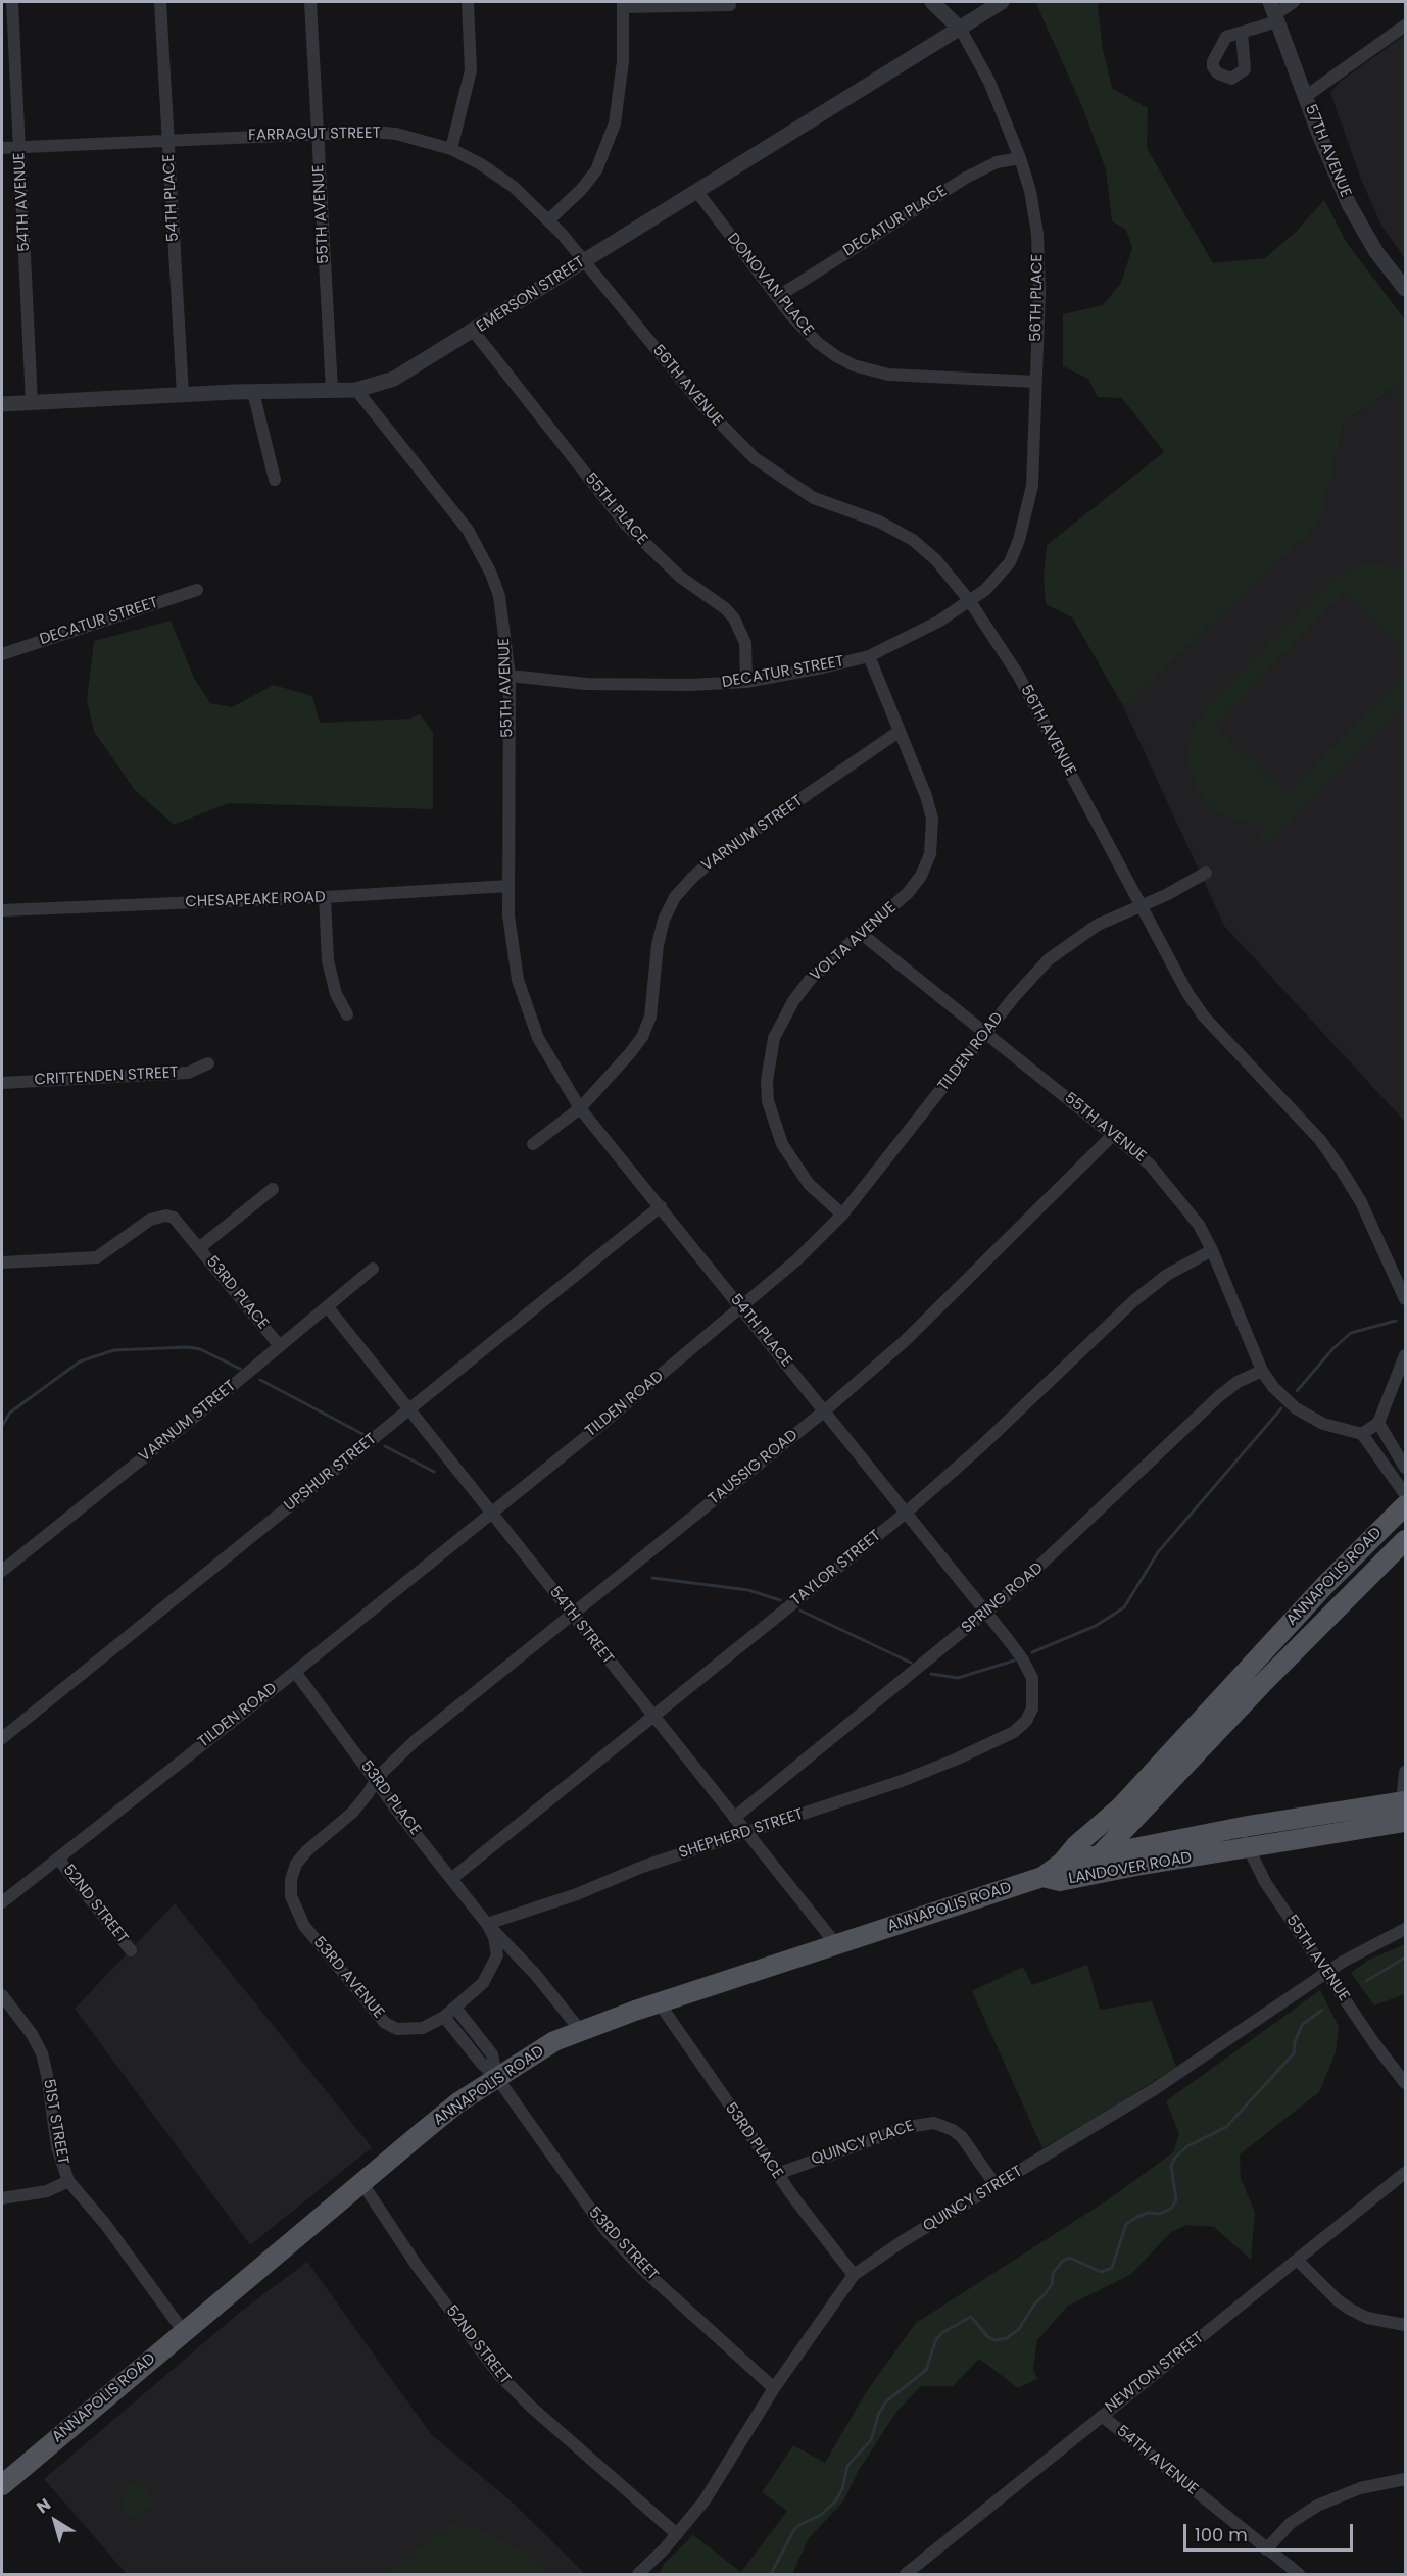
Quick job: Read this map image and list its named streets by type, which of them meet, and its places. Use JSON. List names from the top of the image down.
{
  "streets": {
    "main road": ["ANNAPOLIS ROAD", "LANDOVER ROAD"],
    "street": [
      "FARRAGUT STREET",
      "57TH AVENUE",
      "54TH PLACE",
      "54TH AVENUE",
      "55TH AVENUE",
      "DECATUR PLACE",
      "DONOVAN PLACE",
      "EMERSON STREET",
      "56TH PLACE",
      "56TH AVENUE",
      "55TH PLACE",
      "DECATUR STREET",
      "VARNUM STREET",
      "CHESAPEAKE ROAD",
      "VOLTA AVENUE",
      "TILDEN ROAD",
      "CRITTENDEN STREET",
      "53RD PLACE",
      "TAUSSIG ROAD",
      "UPSHUR STREET",
      "TAYLOR STREET",
      "SPRING ROAD",
      "54TH STREET",
      "SHEPHERD STREET",
      "52ND STREET",
      "53RD AVENUE",
      "51ST STREET",
      "QUINCY PLACE",
      "QUINCY STREET",
      "53RD STREET",
      "NEWTON STREET"
    ]
  },
  "crossings": [
    ["FARRAGUT STREET", "54TH PLACE"],
    ["FARRAGUT STREET", "54TH AVENUE"],
    ["FARRAGUT STREET", "55TH AVENUE"],
    ["FARRAGUT STREET", "EMERSON STREET"],
    ["FARRAGUT STREET", "56TH AVENUE"],
    ["54TH PLACE", "55TH AVENUE"],
    ["54TH PLACE", "EMERSON STREET"],
    ["54TH PLACE", "VARNUM STREET"],
    ["54TH PLACE", "CHESAPEAKE ROAD"],
    ["54TH PLACE", "TILDEN ROAD"],
    ["54TH PLACE", "TAUSSIG ROAD"],
    ["54TH PLACE", "UPSHUR STREET"],
    ["54TH PLACE", "TAYLOR STREET"],
    ["54TH PLACE", "SPRING ROAD"],
    ["54TH PLACE", "SHEPHERD STREET"],
    ["54TH AVENUE", "EMERSON STREET"],
    ["54TH AVENUE", "NEWTON STREET"],
    ["55TH AVENUE", "EMERSON STREET"],
    ["55TH AVENUE", "DECATUR STREET"],
    ["55TH AVENUE", "CHESAPEAKE ROAD"],
    ["55TH AVENUE", "VOLTA AVENUE"],
    ["55TH AVENUE", "TILDEN ROAD"],
    ["55TH AVENUE", "TAUSSIG ROAD"],
    ["55TH AVENUE", "TAYLOR STREET"],
    ["55TH AVENUE", "SPRING ROAD"],
    ["55TH AVENUE", "LANDOVER ROAD"],
    ["55TH AVENUE", "QUINCY STREET"],
    ["DECATUR PLACE", "DONOVAN PLACE"],
    ["DECATUR PLACE", "56TH PLACE"],
    ["DONOVAN PLACE", "EMERSON STREET"],
    ["DONOVAN PLACE", "56TH PLACE"],
    ["EMERSON STREET", "56TH PLACE"],
    ["EMERSON STREET", "56TH AVENUE"],
    ["EMERSON STREET", "55TH PLACE"],
    ["56TH PLACE", "56TH AVENUE"],
    ["56TH PLACE", "DECATUR STREET"],
    ["56TH AVENUE", "DECATUR STREET"],
    ["56TH AVENUE", "TILDEN ROAD"],
    ["55TH PLACE", "DECATUR STREET"],
    ["DECATUR STREET", "VOLTA AVENUE"],
    ["VARNUM STREET", "VOLTA AVENUE"],
    ["VARNUM STREET", "53RD PLACE"],
    ["VARNUM STREET", "54TH STREET"],
    ["VOLTA AVENUE", "TILDEN ROAD"],
    ["TILDEN ROAD", "53RD PLACE"],
    ["TILDEN ROAD", "54TH STREET"],
    ["TILDEN ROAD", "52ND STREET"],
    ["53RD PLACE", "TAUSSIG ROAD"],
    ["53RD PLACE", "TAYLOR STREET"],
    ["53RD PLACE", "ANNAPOLIS ROAD"],
    ["53RD PLACE", "SHEPHERD STREET"],
    ["53RD PLACE", "53RD AVENUE"],
    ["53RD PLACE", "QUINCY PLACE"],
    ["53RD PLACE", "QUINCY STREET"],
    ["TAUSSIG ROAD", "54TH STREET"],
    ["TAUSSIG ROAD", "53RD AVENUE"],
    ["UPSHUR STREET", "54TH STREET"],
    ["TAYLOR STREET", "54TH STREET"],
    ["ANNAPOLIS ROAD", "54TH STREET"],
    ["ANNAPOLIS ROAD", "LANDOVER ROAD"],
    ["ANNAPOLIS ROAD", "52ND STREET"],
    ["ANNAPOLIS ROAD", "51ST STREET"],
    ["ANNAPOLIS ROAD", "53RD STREET"],
    ["SPRING ROAD", "54TH STREET"],
    ["54TH STREET", "SHEPHERD STREET"],
    ["52ND STREET", "QUINCY STREET"],
    ["QUINCY PLACE", "QUINCY STREET"],
    ["QUINCY STREET", "53RD STREET"]
  ],
  "scale_bar": "100 m",
  "north": "top left"
}
